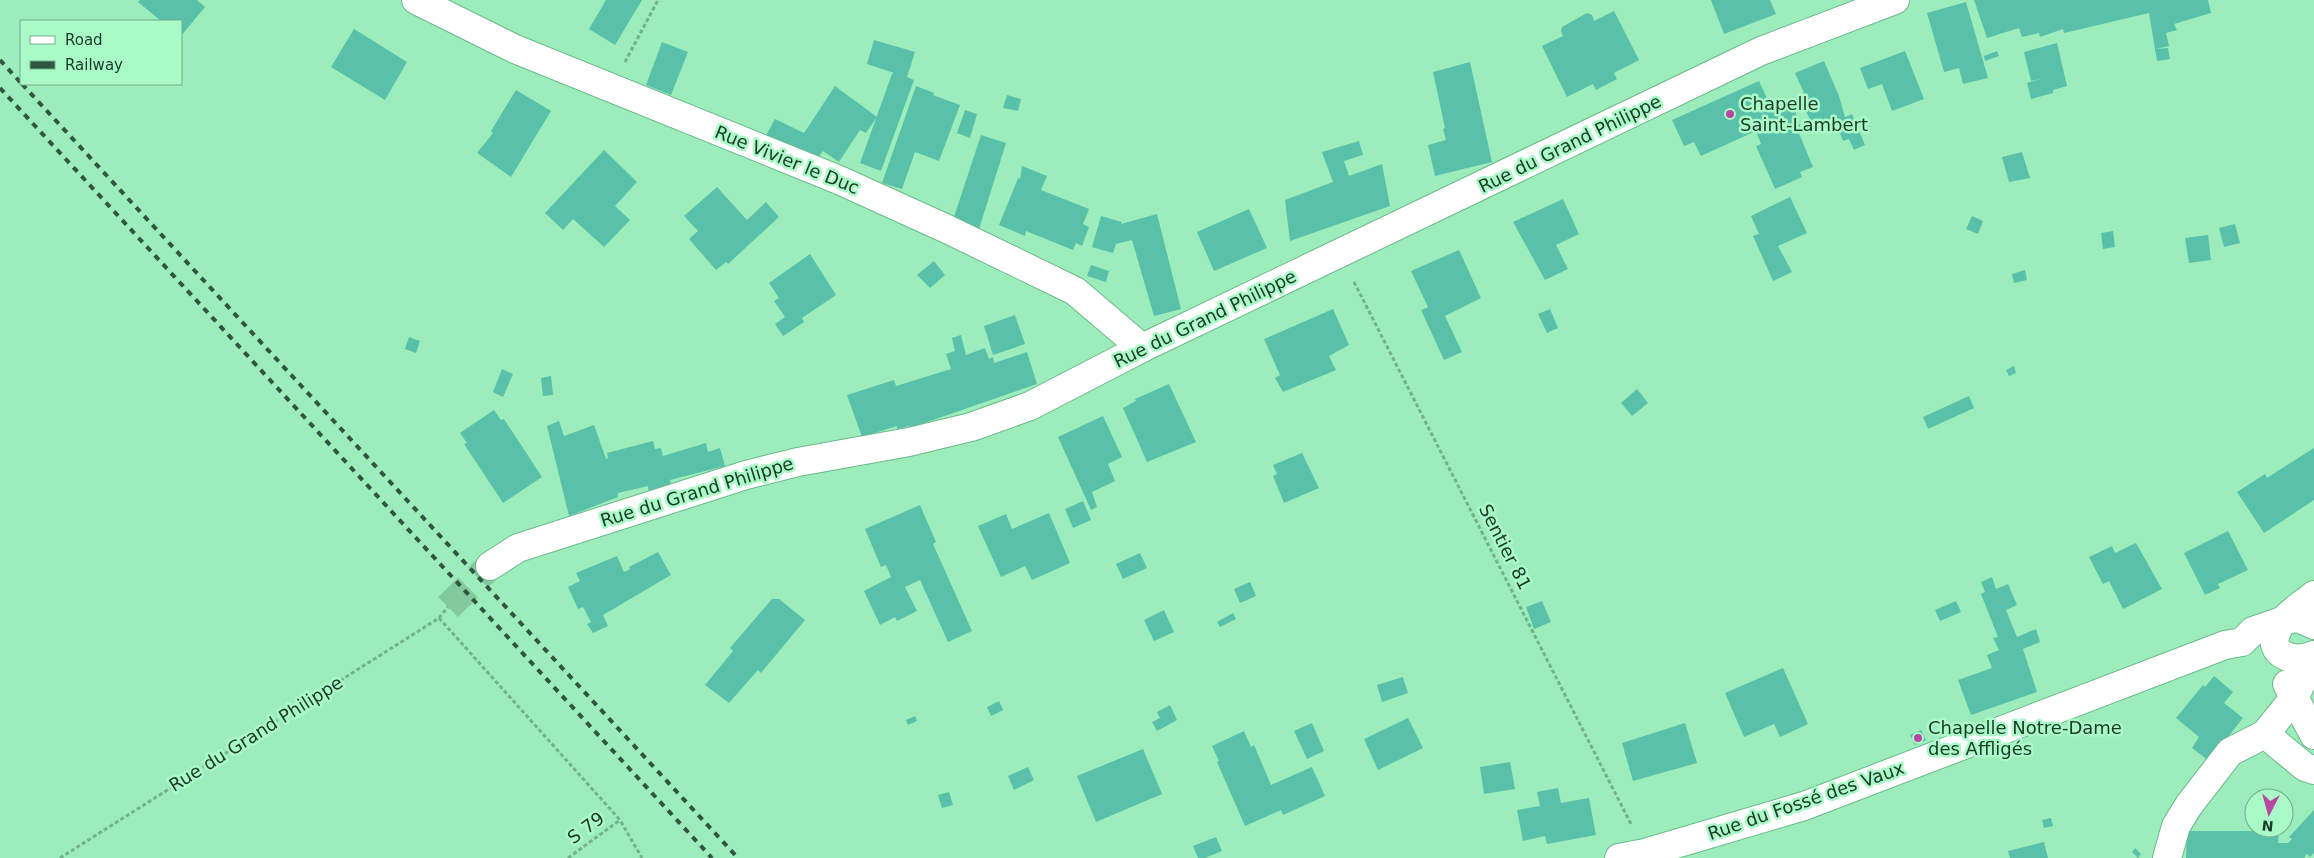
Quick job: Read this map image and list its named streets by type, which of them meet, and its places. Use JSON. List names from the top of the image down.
{
  "streets": {
    "street": ["Rue du Grand Philippe", "Rue Vivier le Duc", "Rue du Fossé des Vaux"],
    "path": ["Sentier 81", "S 79"]
  },
  "crossings": [
    ["Rue du Grand Philippe", "Rue Vivier le Duc"],
    ["Rue du Grand Philippe", "Sentier 81"],
    ["Sentier 81", "Rue du Fossé des Vaux"]
  ],
  "places": ["Chapelle Saint-Lambert", "Chapelle Notre-Dame des Affligés"],
  "legend": ["Road", "Railway"],
  "north": "bottom"
}
